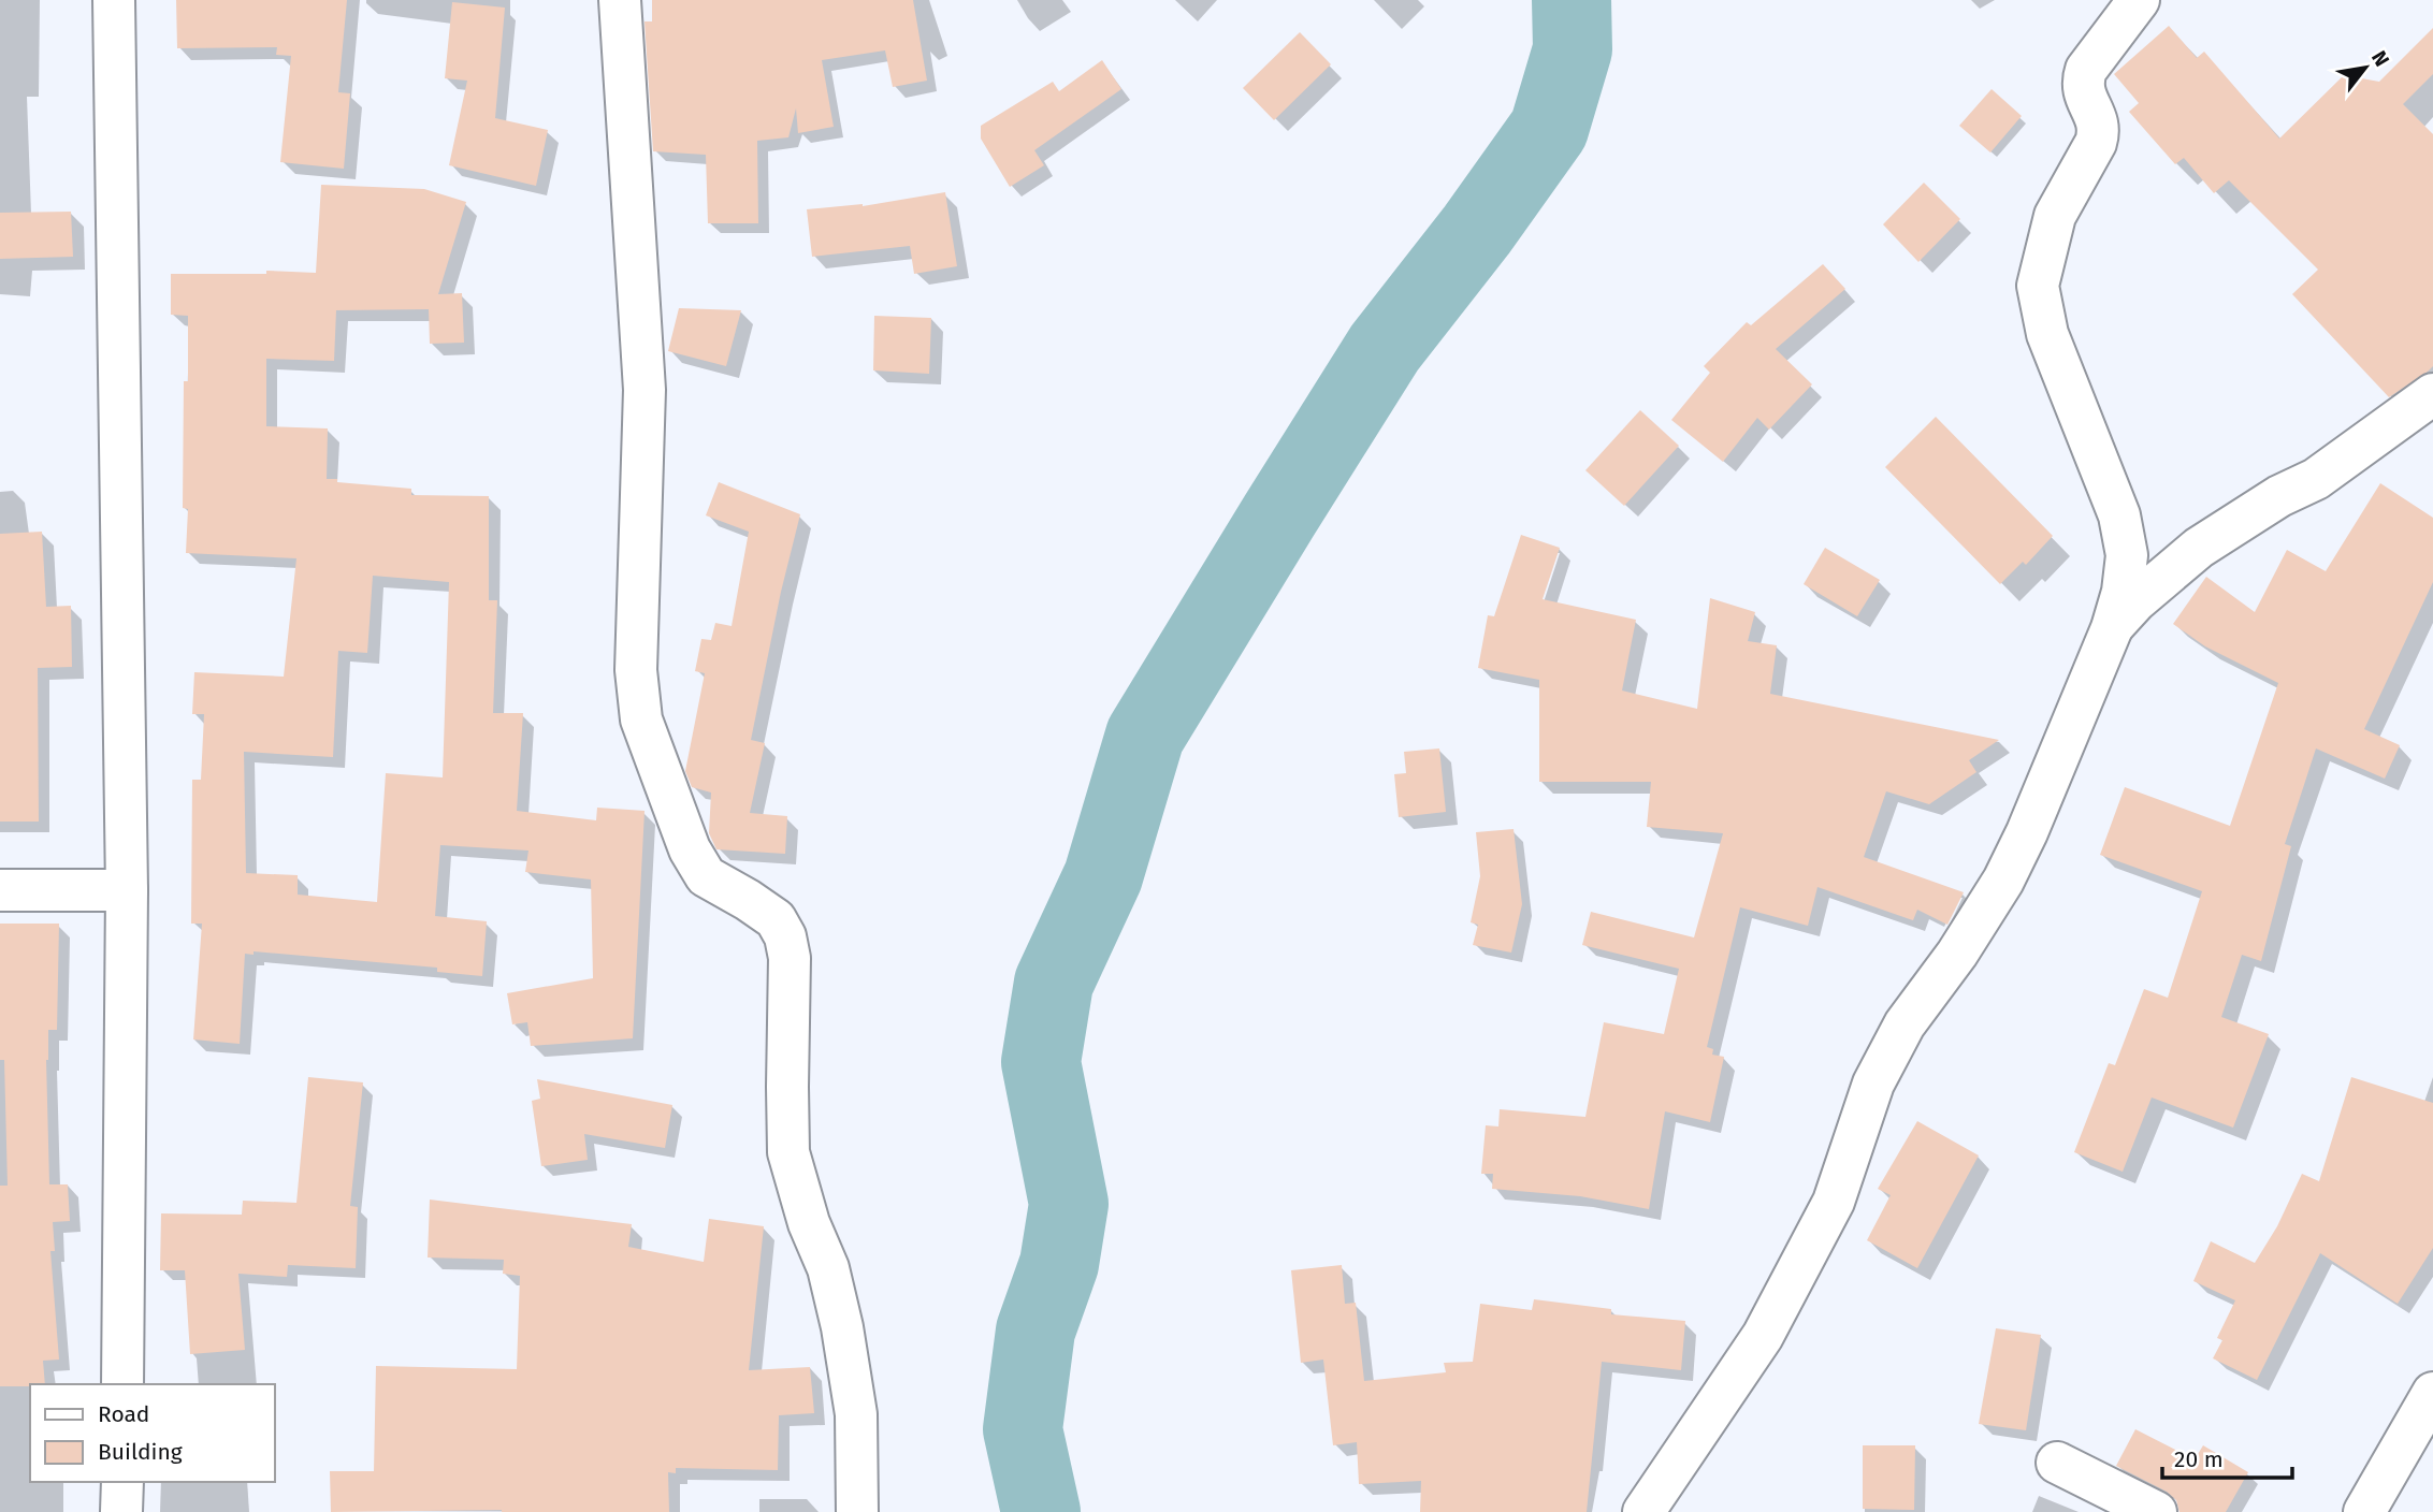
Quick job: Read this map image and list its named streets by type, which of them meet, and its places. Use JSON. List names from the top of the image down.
{
  "legend": ["Road", "Building"],
  "scale_bar": "20 m",
  "north": "top right"
}
